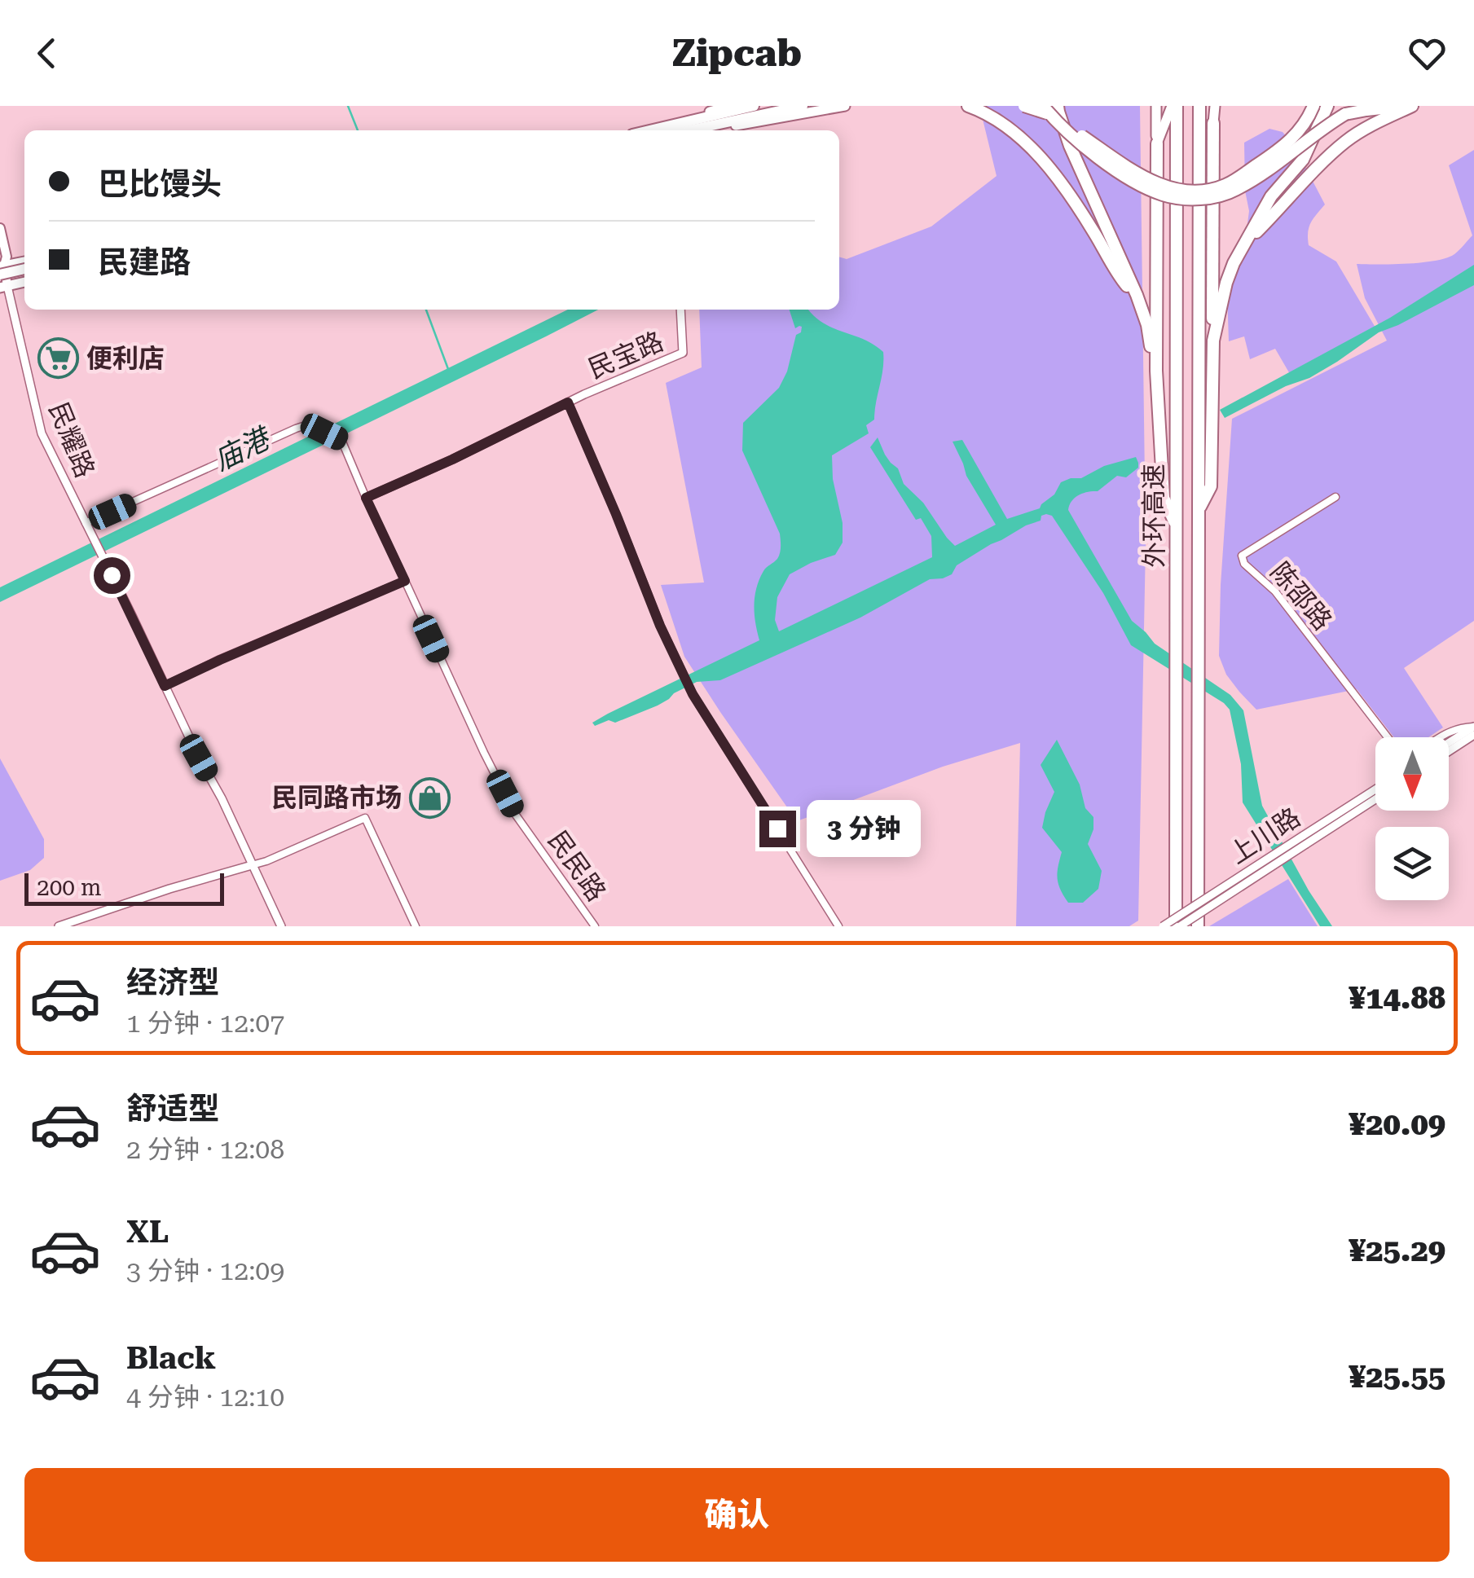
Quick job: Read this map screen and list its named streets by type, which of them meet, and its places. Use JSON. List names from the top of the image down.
{
  "streets": {
    "highway": ["外环高速"],
    "main road": ["民耀路"],
    "street": [
      "民宝路",
      "陈邵路",
      "上川路",
      "民民路"
    ]
  },
  "crossings": [
    ["民宝路", "民民路"],
    ["民耀路", "民民路"],
    ["外环高速", "上川路"]
  ],
  "water": ["庙港"],
  "places": {
    "supermarket": ["便利店"],
    "shop": ["民同路市场"]
  },
  "scale_bar": "200 m",
  "north": "bottom",
  "page": {
    "header": "Zipcab",
    "banner": ["巴比馒头", "民建路"],
    "bubble": "3 分钟",
    "scale": "200 m",
    "list": [
      {
        "name": "经济型",
        "note": "1 分钟 · 12:07",
        "value": "¥14.88"
      },
      {
        "name": "舒适型",
        "note": "2 分钟 · 12:08",
        "value": "¥20.09"
      },
      {
        "name": "XL",
        "note": "3 分钟 · 12:09",
        "value": "¥25.29"
      },
      {
        "name": "Black",
        "note": "4 分钟 · 12:10",
        "value": "¥25.55"
      }
    ],
    "buttons": "确认"
  }
}
